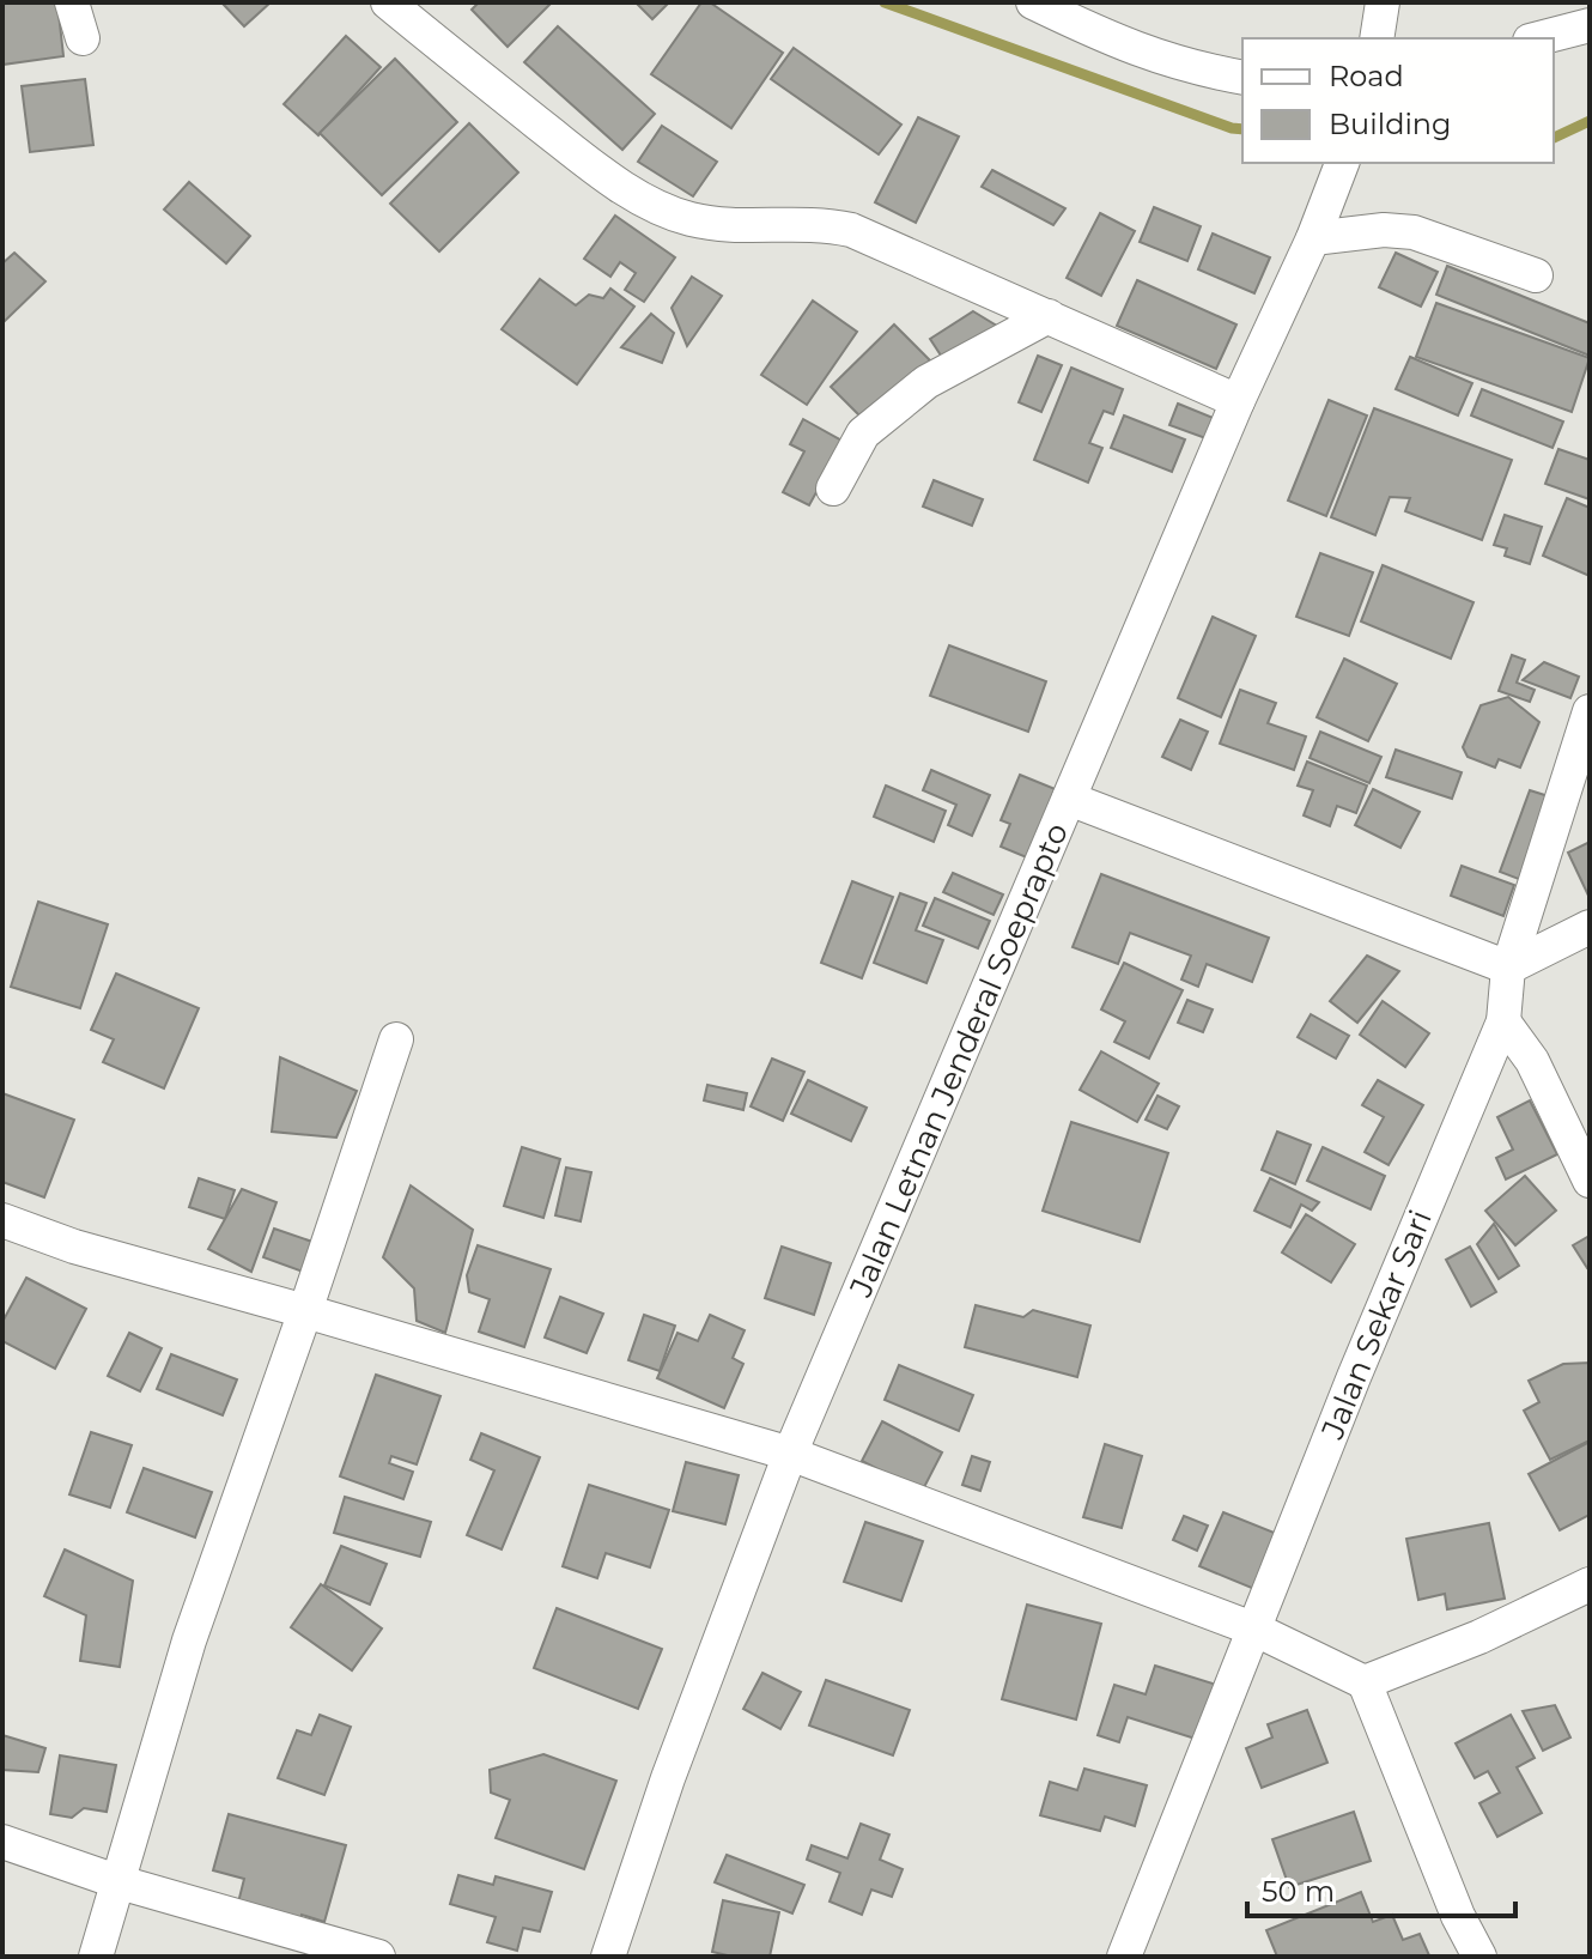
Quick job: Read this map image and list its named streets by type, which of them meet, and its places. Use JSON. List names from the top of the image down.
{
  "streets": {
    "street": ["Jalan Letnan Jenderal Soeprapto", "Jalan Sekar Sari"]
  },
  "legend": ["Road", "Building"],
  "scale_bar": "50 m"
}
